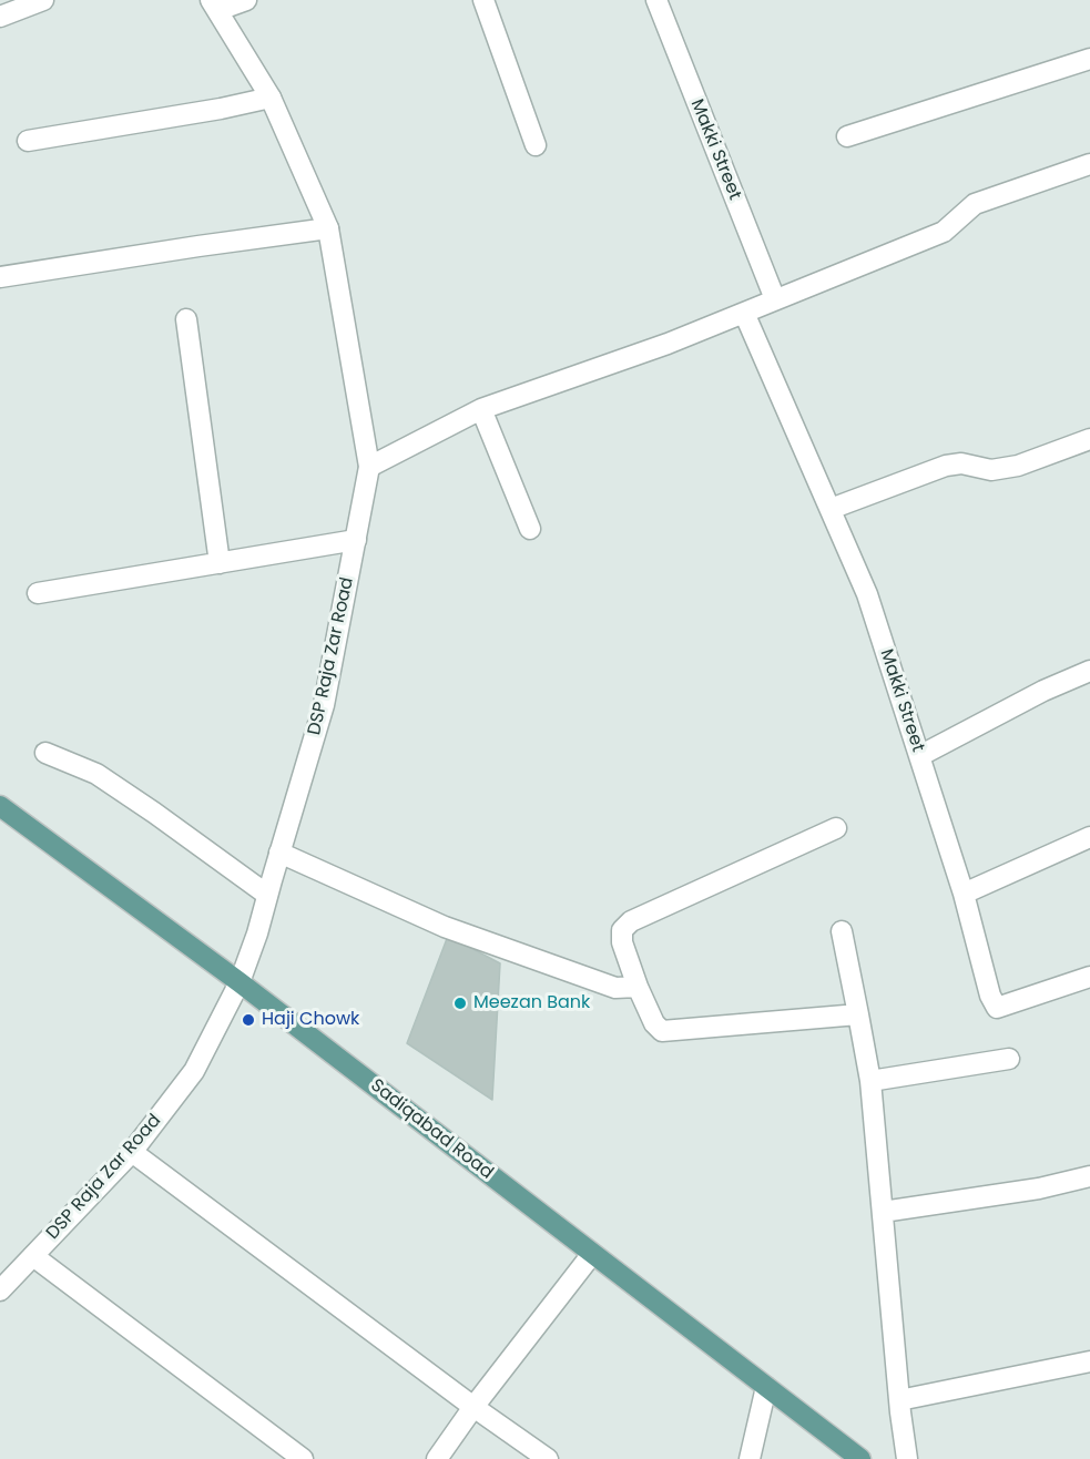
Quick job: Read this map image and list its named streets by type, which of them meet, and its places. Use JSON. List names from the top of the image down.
{
  "streets": {
    "main road": ["Sadiqabad Road"],
    "street": ["Makki Street", "DSP Raja Zar Road"]
  },
  "crossings": [
    ["DSP Raja Zar Road", "Sadiqabad Road"]
  ],
  "places": ["Meezan Bank", "Haji Chowk"]
}
